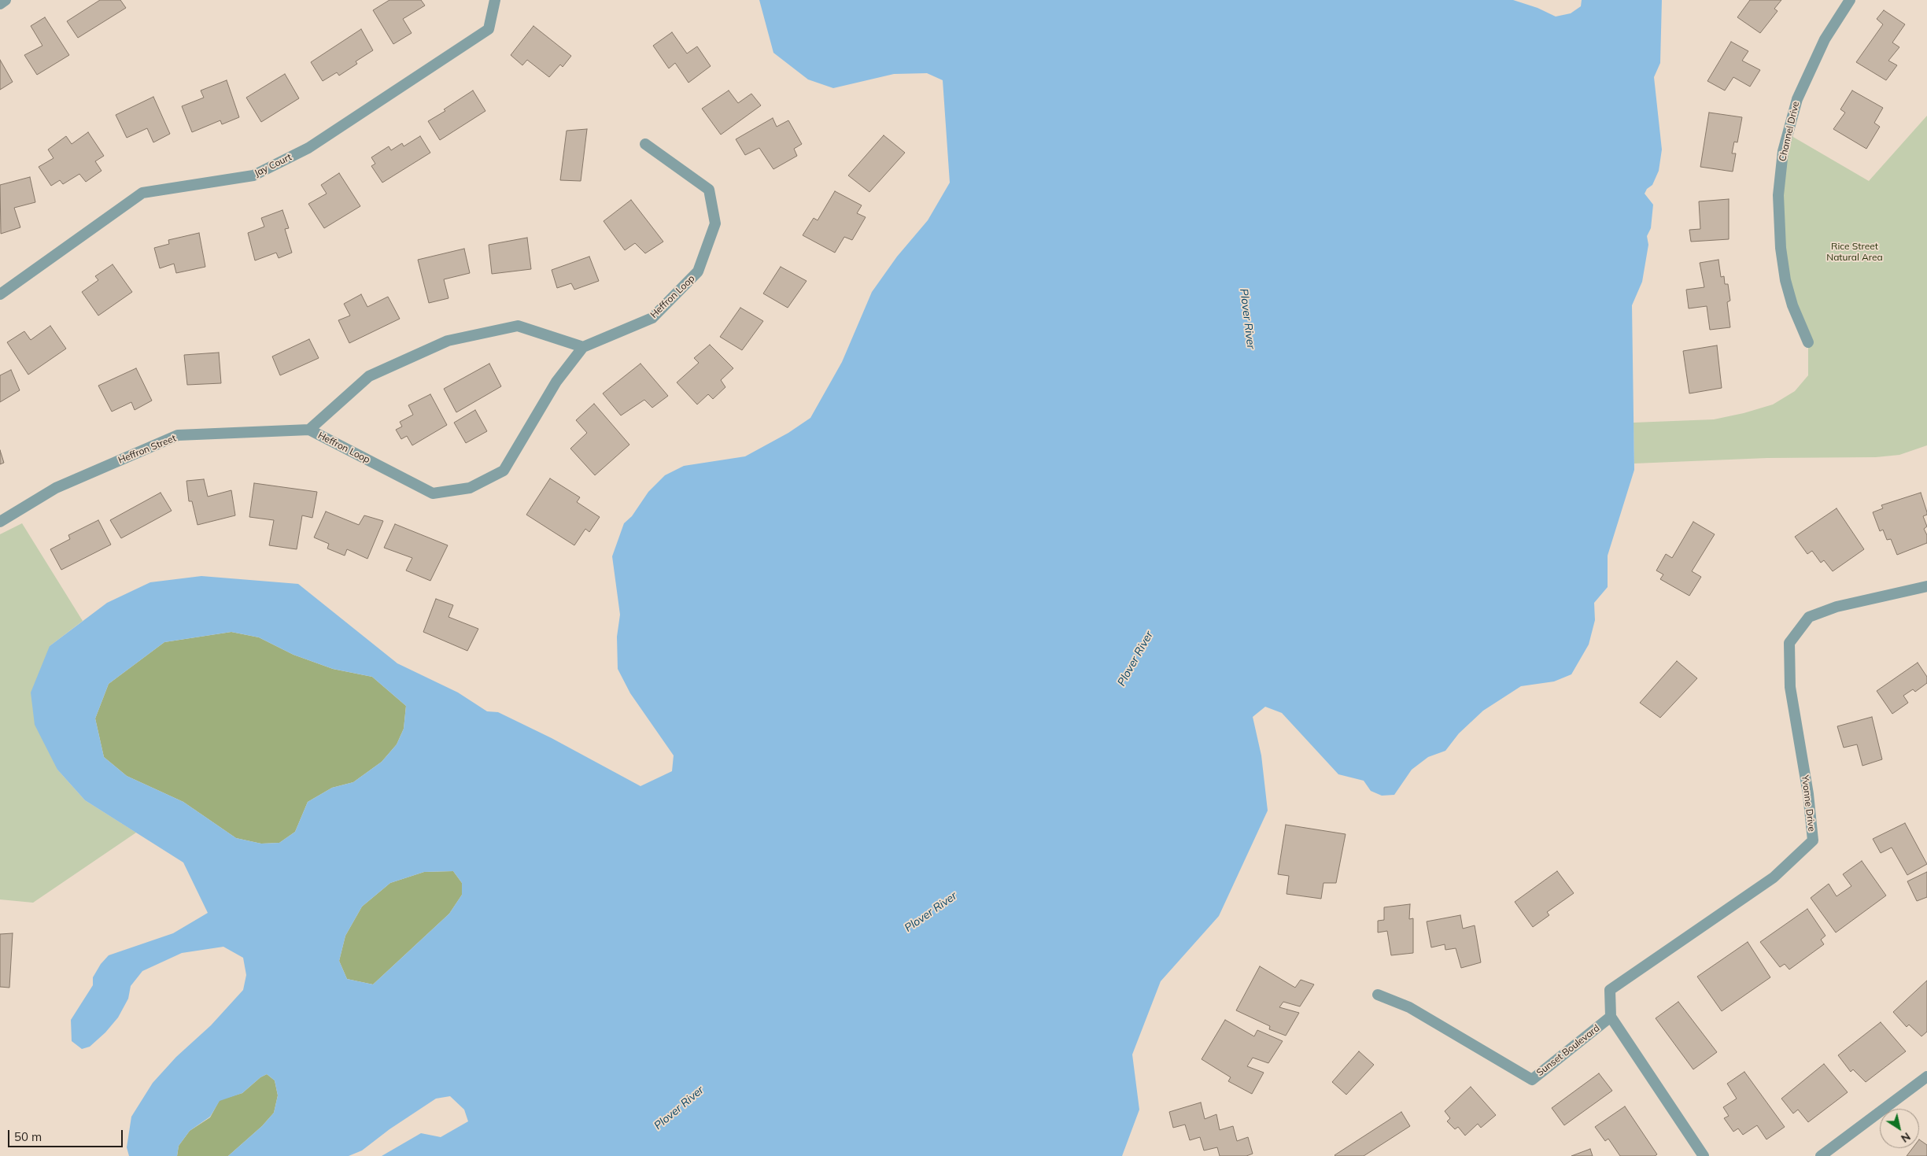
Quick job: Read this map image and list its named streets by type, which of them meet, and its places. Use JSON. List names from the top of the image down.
{
  "streets": {
    "street": [
      "Channel Drive",
      "Jay Court",
      "Heffron Loop",
      "Heffron Street",
      "Yvonne Drive",
      "Sunset Boulevard"
    ]
  },
  "crossings": [
    ["Heffron Loop", "Heffron Street"],
    ["Yvonne Drive", "Sunset Boulevard"]
  ],
  "water": ["Plover River"],
  "parks": ["Rice Street Natural Area"],
  "scale_bar": "50 m",
  "north": "bottom right"
}
